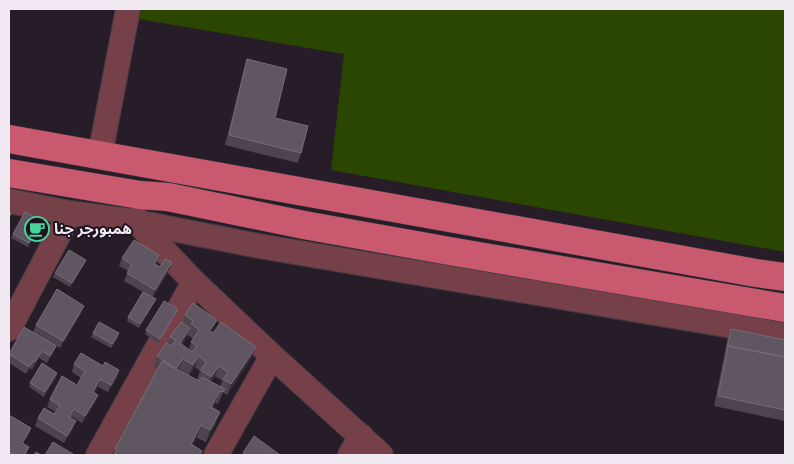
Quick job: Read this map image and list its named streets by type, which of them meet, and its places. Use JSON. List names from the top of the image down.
{
  "places": {
    "cafe": ["همبورجر جنا"]
  }
}
